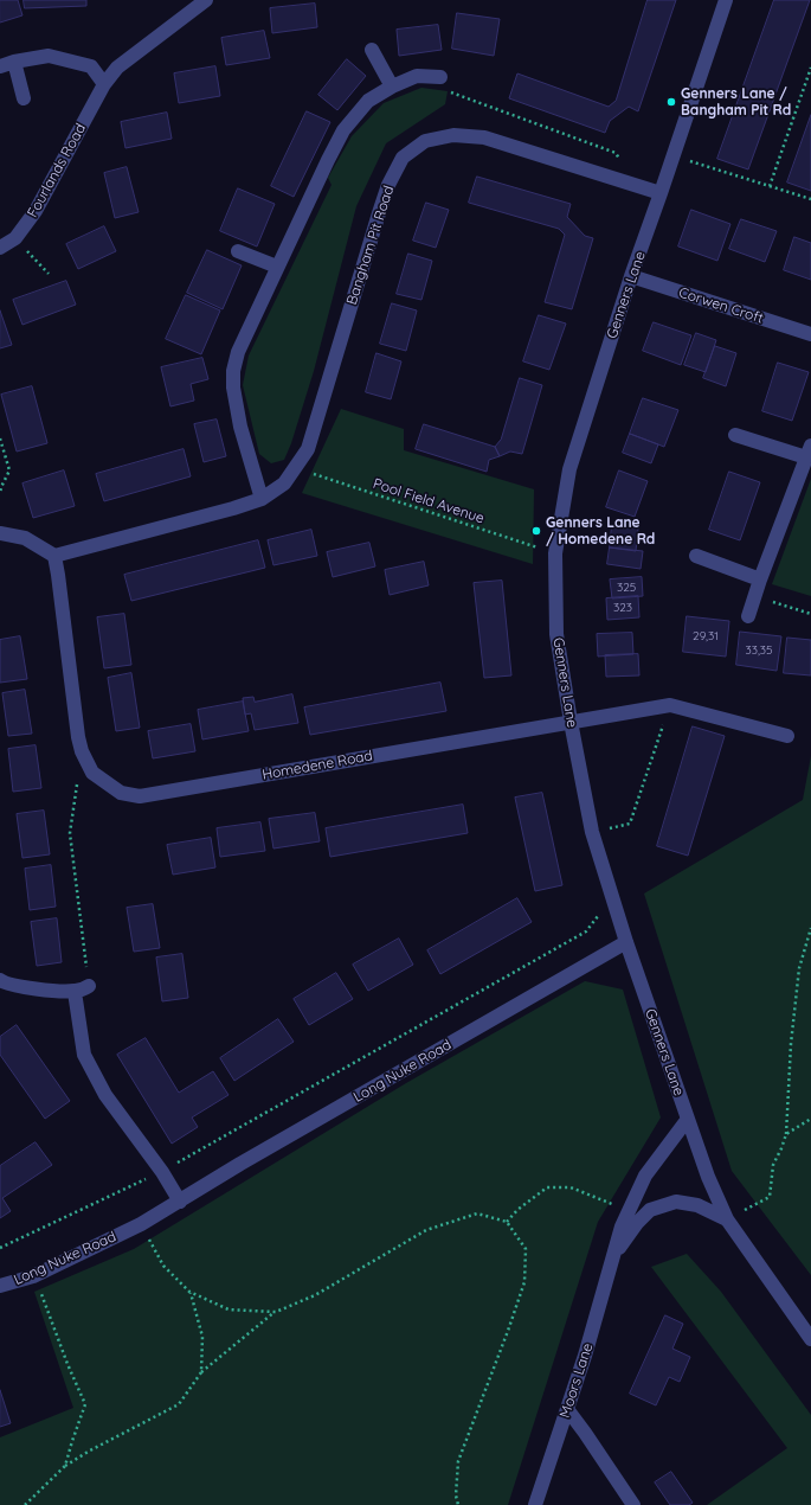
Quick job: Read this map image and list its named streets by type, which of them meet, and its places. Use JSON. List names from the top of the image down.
{
  "streets": {
    "street": [
      "Fourlands Road",
      "Bangham Pit Road",
      "Genners Lane",
      "Corwen Croft",
      "Homedene Road",
      "Long Nuke Road",
      "Moors Lane"
    ],
    "path": ["Pool Field Avenue"]
  },
  "crossings": [
    ["Bangham Pit Road", "Genners Lane"],
    ["Bangham Pit Road", "Pool Field Avenue"],
    ["Bangham Pit Road", "Homedene Road"],
    ["Genners Lane", "Corwen Croft"],
    ["Genners Lane", "Pool Field Avenue"],
    ["Genners Lane", "Homedene Road"],
    ["Genners Lane", "Long Nuke Road"],
    ["Genners Lane", "Moors Lane"]
  ],
  "places": ["Genners Lane / Bangham Pit Rd", "Genners Lane / Homedene Rd"],
  "house_numbers": [
    "325",
    "323",
    "29,31",
    "33,35"
  ]
}
